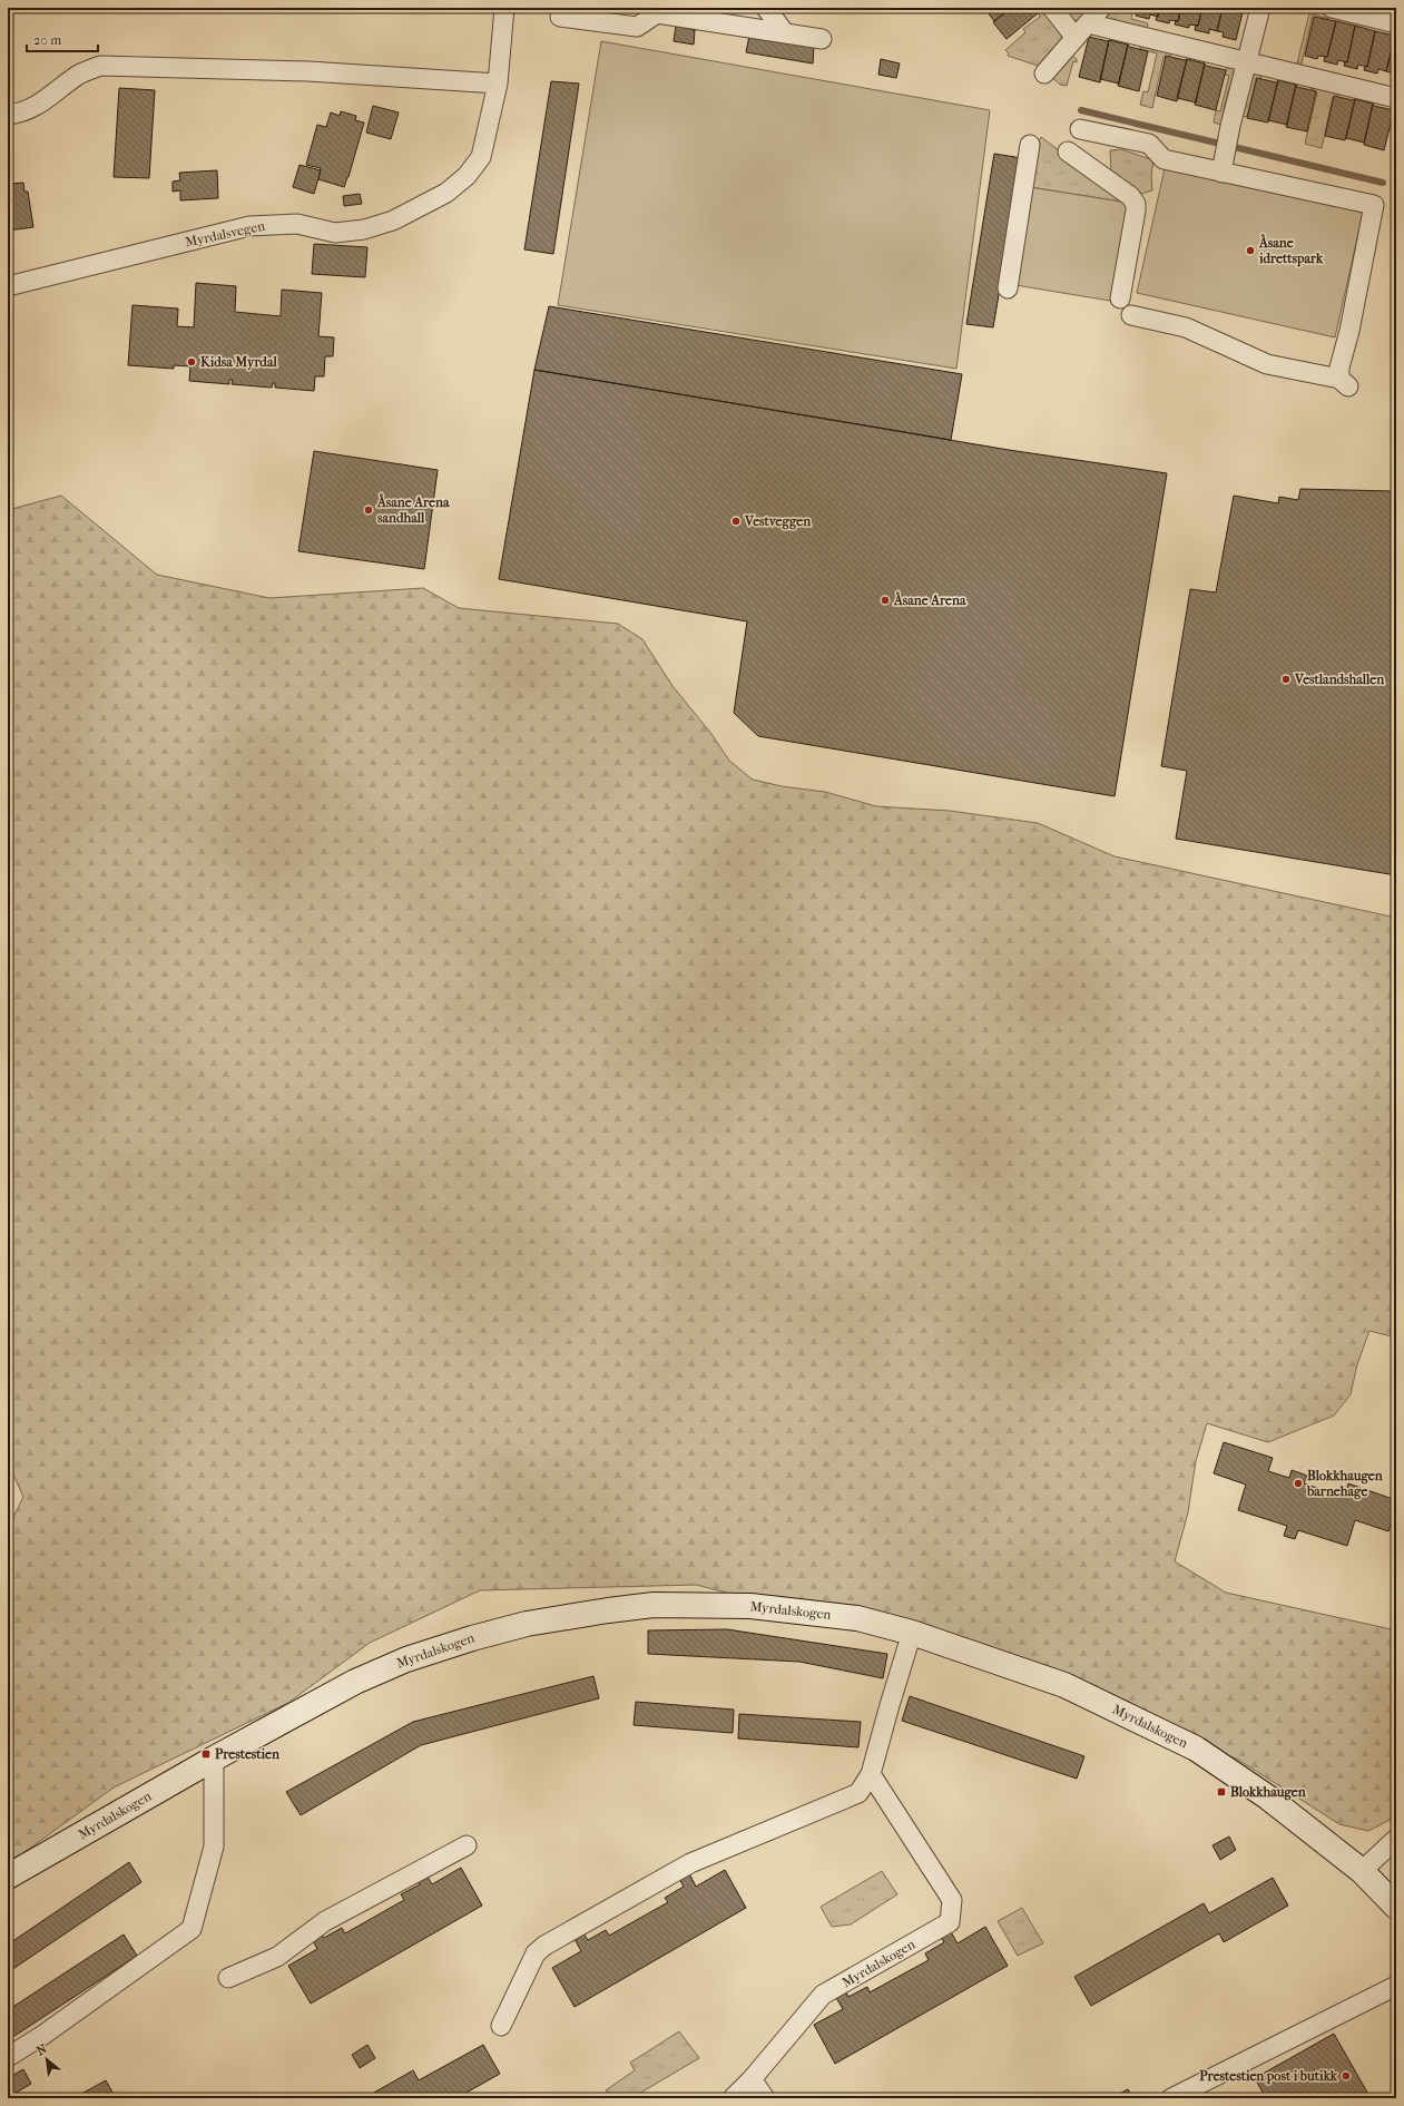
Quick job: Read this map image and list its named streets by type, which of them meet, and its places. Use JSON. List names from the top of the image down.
{
  "streets": {
    "main road": ["Myrdalskogen"],
    "street": ["Myrdalsvegen"]
  },
  "places": {
    "other": [
      "Åsane idrettspark",
      "Kidsa Myrdal",
      "Åsane Arena sandhall",
      "Vestveggen",
      "Åsane Arena",
      "Vestlandshallen",
      "Blokkhaugen barnehage",
      "Prestestien post i butikk"
    ],
    "transit": ["Prestestien", "Blokkhaugen"]
  },
  "scale_bar": "20 m",
  "north": "top left"
}
